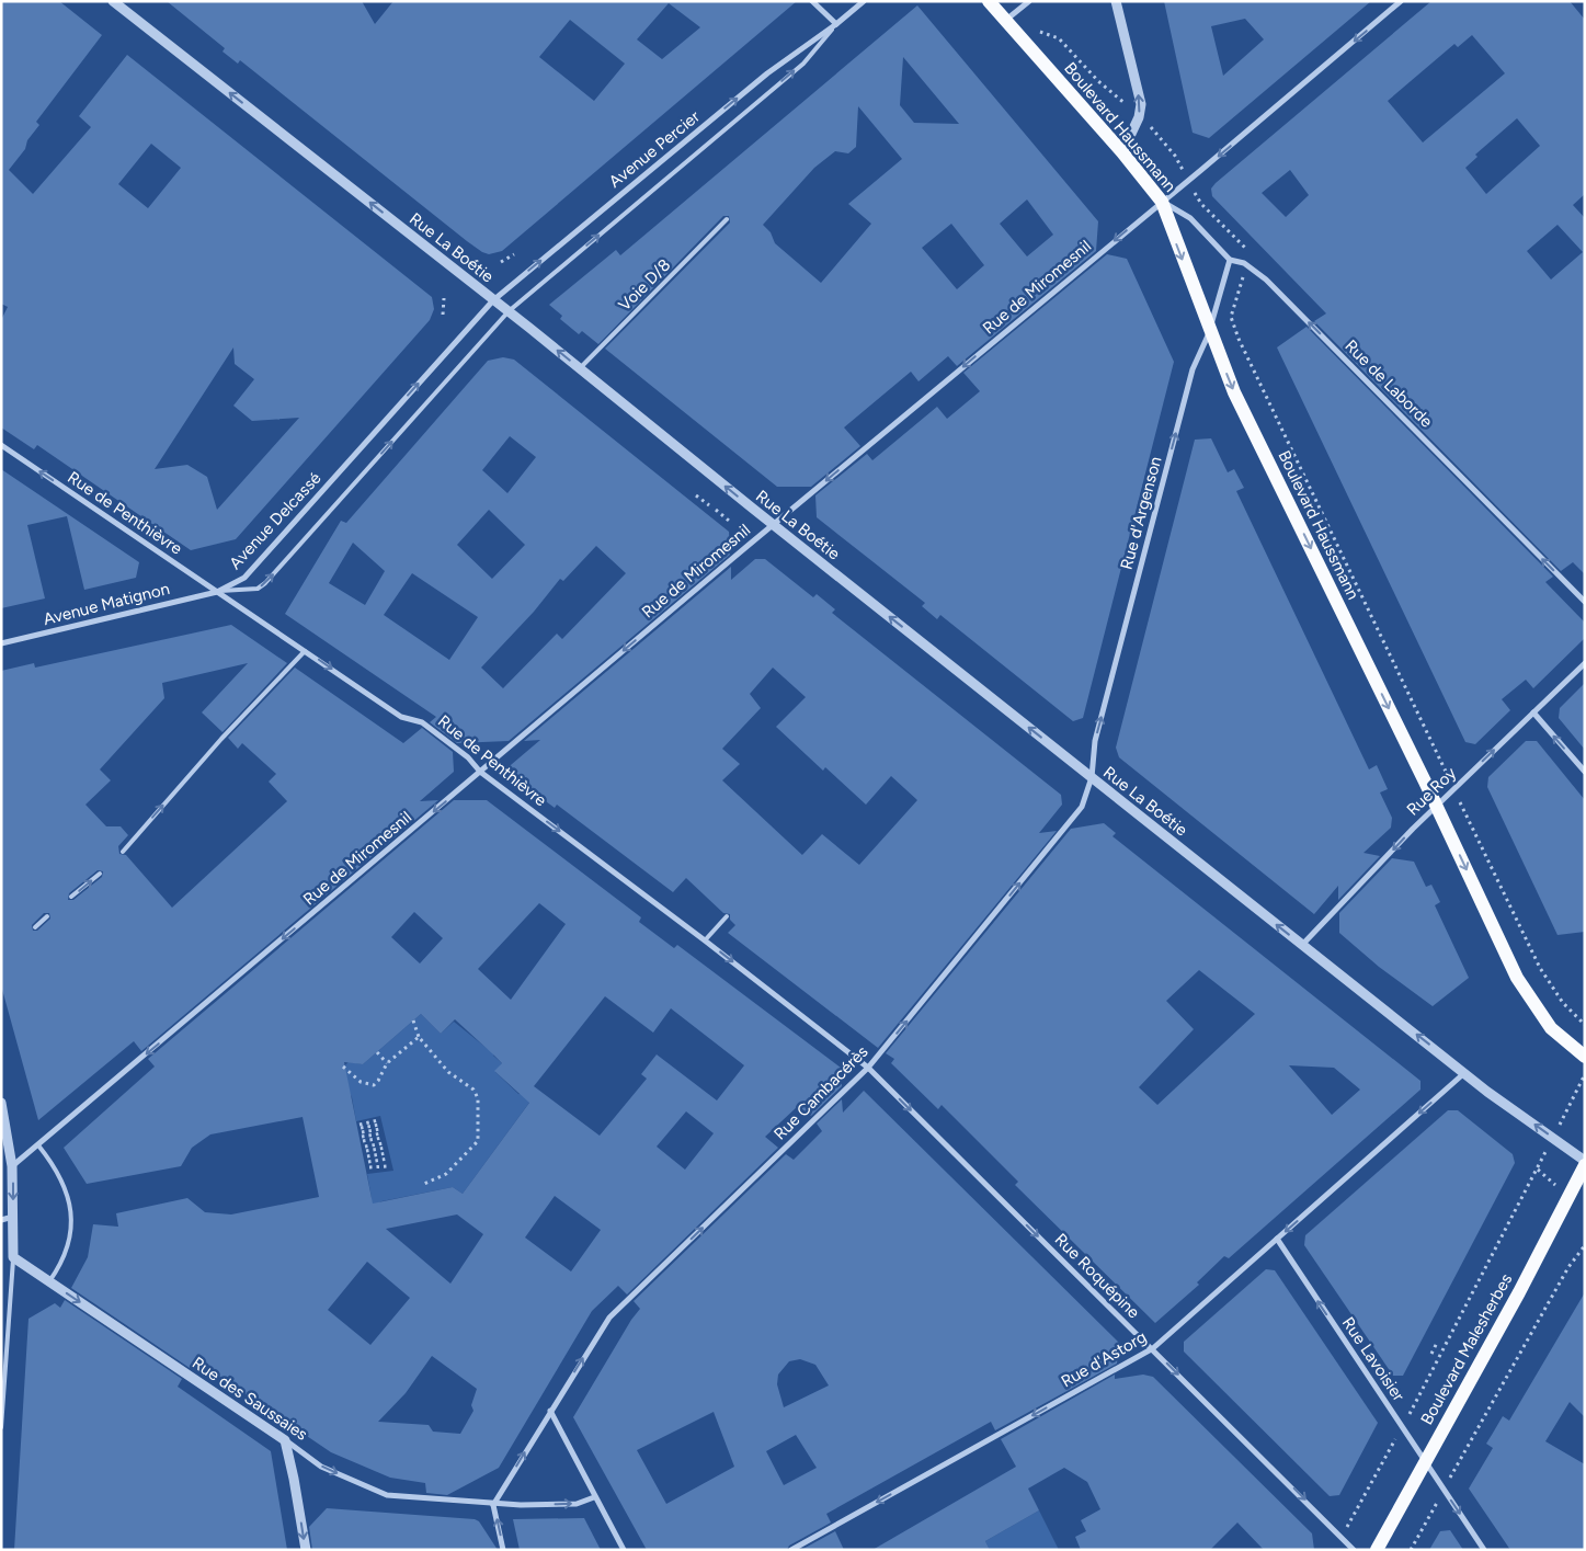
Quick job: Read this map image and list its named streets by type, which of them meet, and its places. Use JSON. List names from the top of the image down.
{
  "streets": {
    "main road": ["Boulevard Haussmann", "Boulevard Malesherbes"],
    "street": [
      "Avenue Percier",
      "Rue La Boétie",
      "Rue de Miromesnil",
      "Rue de Laborde",
      "Rue de Penthièvre",
      "Rue d'Argenson",
      "Avenue Delcassé",
      "Avenue Matignon",
      "Rue Roy",
      "Rue Cambacérès",
      "Rue Roquépine",
      "Rue d'Astorg",
      "Rue Lavoisier",
      "Rue des Saussaies"
    ],
    "lane": ["Voie D/8"]
  },
  "crossings": [
    ["Boulevard Haussmann", "Rue de Miromesnil"],
    ["Boulevard Haussmann", "Rue de Laborde"],
    ["Boulevard Haussmann", "Rue d'Argenson"],
    ["Boulevard Haussmann", "Rue Roy"],
    ["Avenue Percier", "Rue La Boétie"],
    ["Avenue Percier", "Avenue Delcassé"],
    ["Rue La Boétie", "Voie D/8"],
    ["Rue La Boétie", "Rue de Miromesnil"],
    ["Rue La Boétie", "Rue d'Argenson"],
    ["Rue La Boétie", "Avenue Delcassé"],
    ["Rue La Boétie", "Rue Roy"],
    ["Rue La Boétie", "Rue Cambacérès"],
    ["Rue La Boétie", "Rue d'Astorg"],
    ["Rue de Miromesnil", "Rue de Laborde"],
    ["Rue de Miromesnil", "Rue de Penthièvre"],
    ["Rue de Laborde", "Rue d'Argenson"],
    ["Rue de Penthièvre", "Avenue Delcassé"],
    ["Rue de Penthièvre", "Avenue Matignon"],
    ["Rue de Penthièvre", "Rue Cambacérès"],
    ["Rue de Penthièvre", "Rue Roquépine"],
    ["Rue d'Argenson", "Rue Cambacérès"],
    ["Avenue Delcassé", "Avenue Matignon"],
    ["Rue Cambacérès", "Rue Roquépine"],
    ["Rue Cambacérès", "Rue des Saussaies"],
    ["Rue Roquépine", "Boulevard Malesherbes"],
    ["Rue Roquépine", "Rue d'Astorg"],
    ["Boulevard Malesherbes", "Rue Lavoisier"],
    ["Rue d'Astorg", "Rue Lavoisier"]
  ],
  "one_way": [
    "Boulevard Haussmann",
    "Avenue Percier",
    "Rue La Boétie",
    "Rue de Miromesnil",
    "Rue de Laborde",
    "Rue d'Argenson",
    "Avenue Delcassé",
    "Rue Cambacérès",
    "Rue Roquépine",
    "Rue d'Astorg",
    "Rue des Saussaies"
  ]
}
